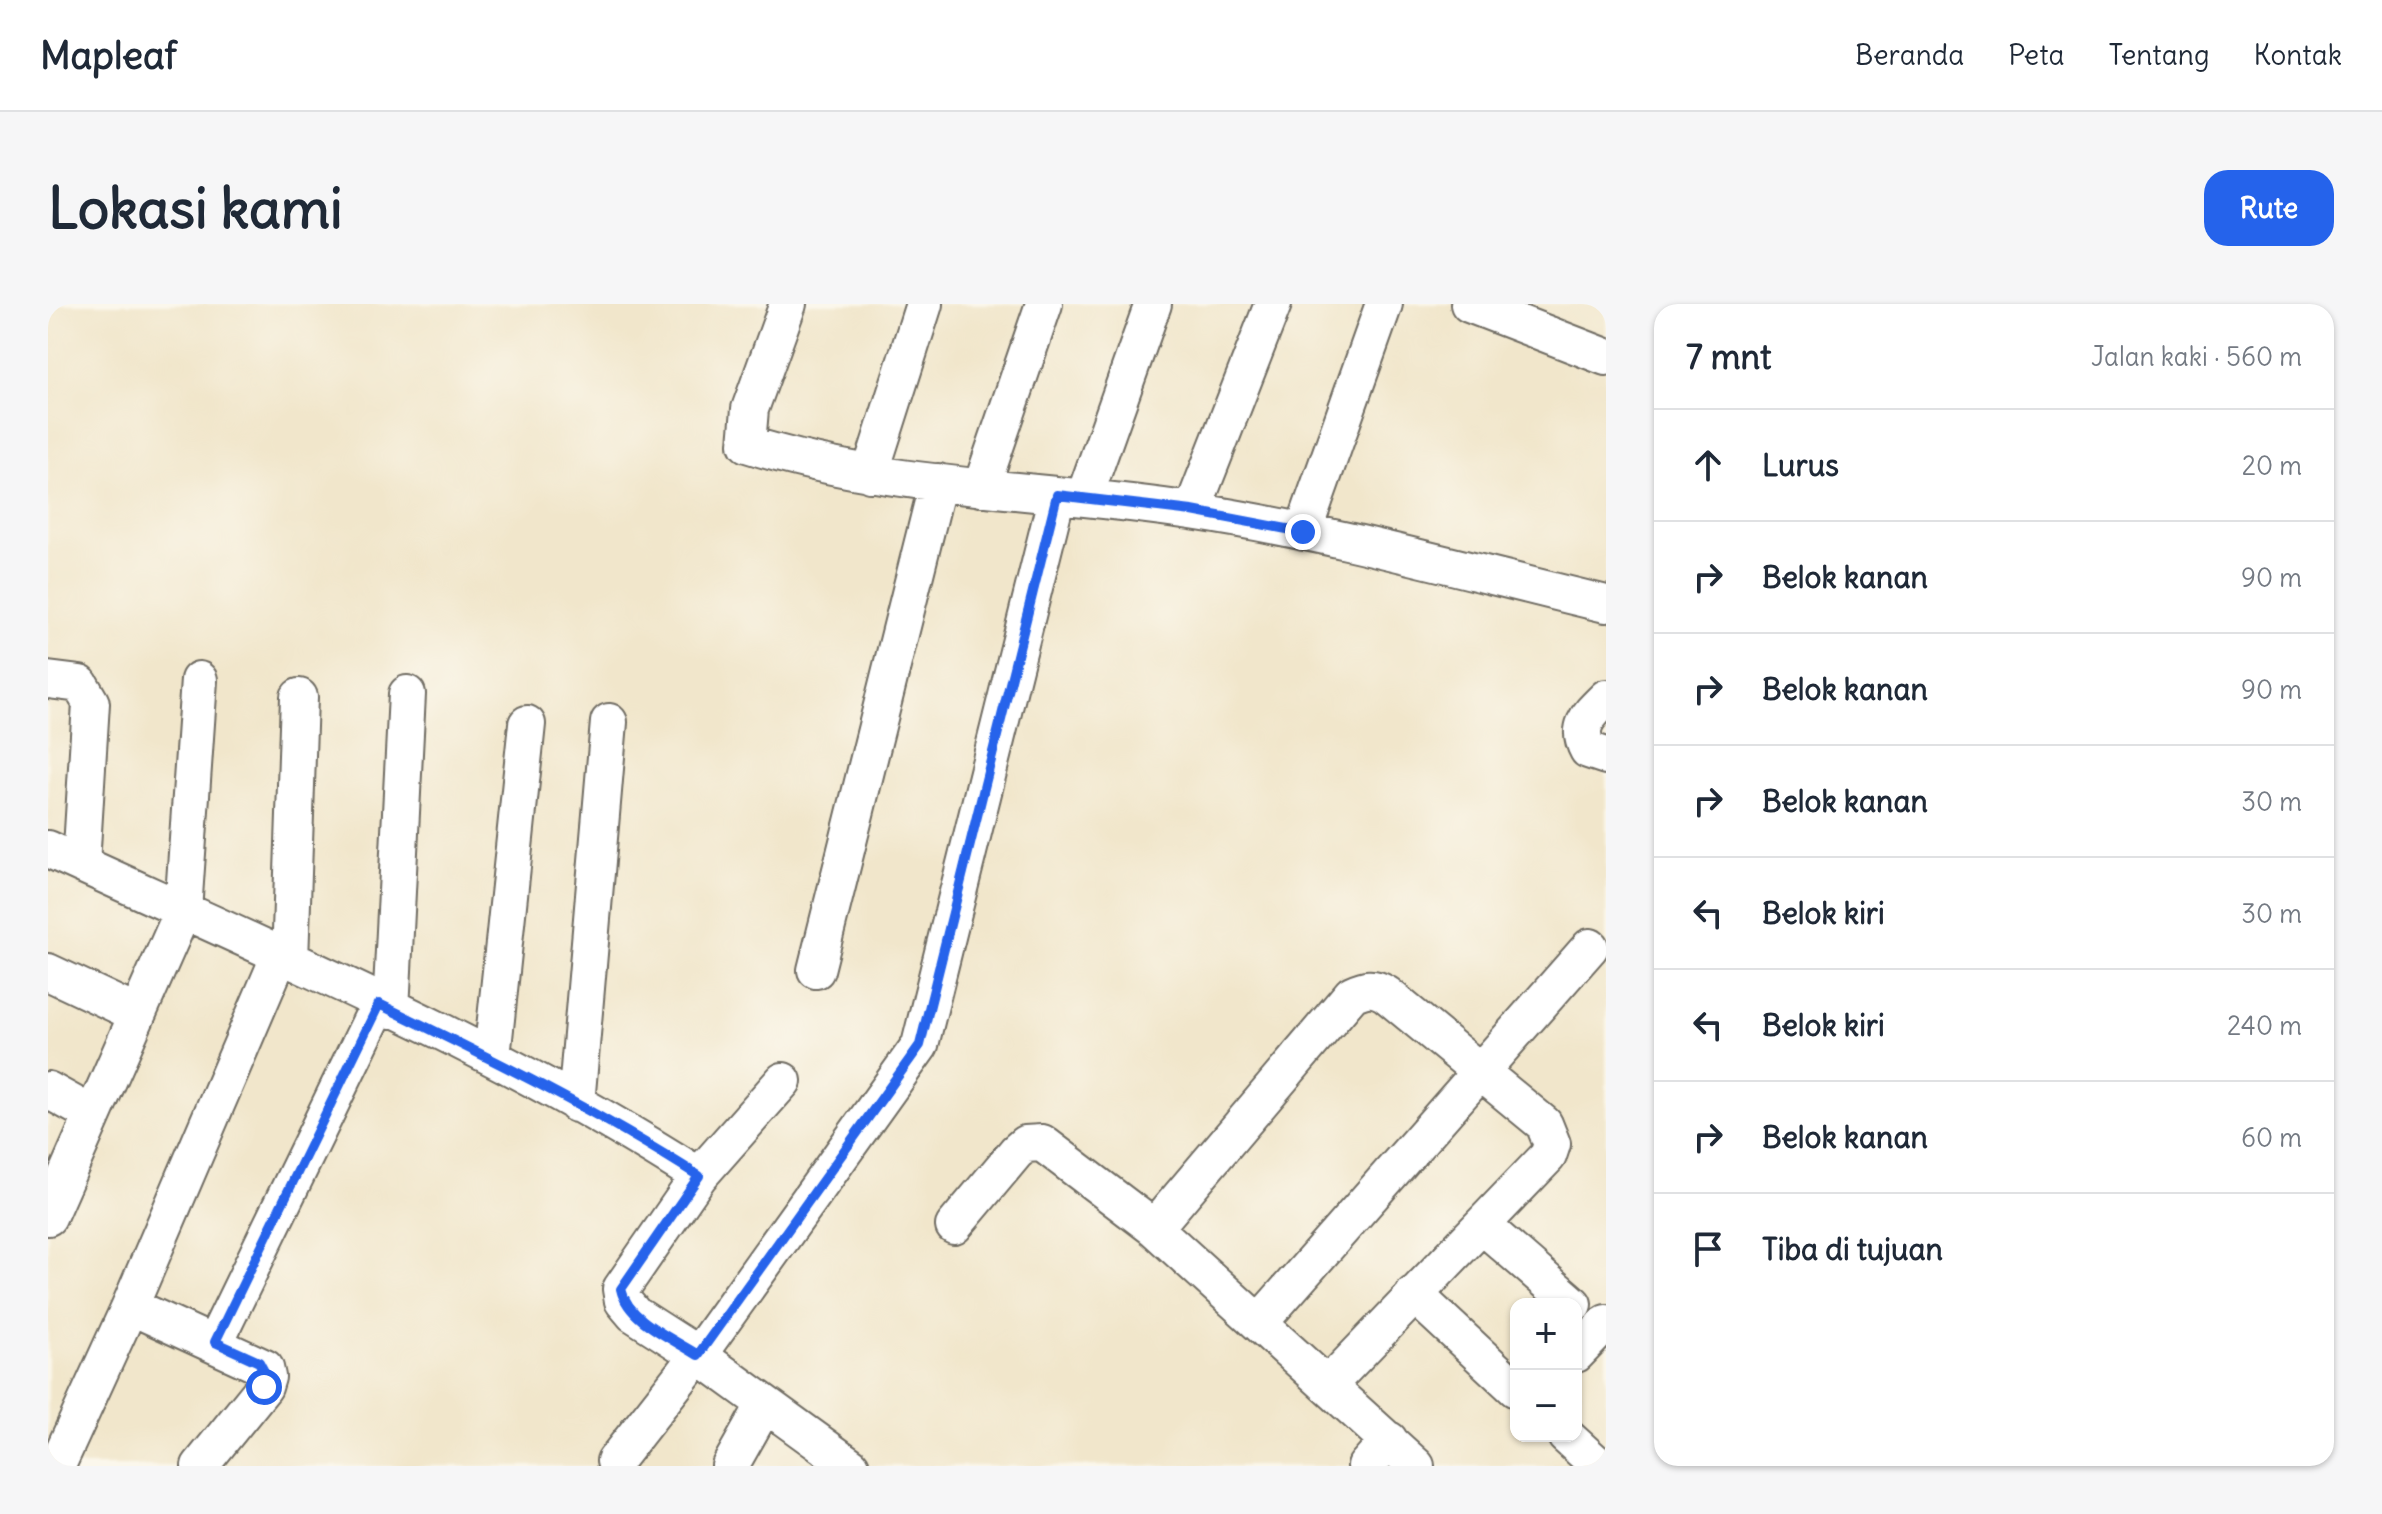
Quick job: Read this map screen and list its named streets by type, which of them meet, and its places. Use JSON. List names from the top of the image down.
{
  "page": {
    "header": "Mapleaf",
    "nav": [
      "Beranda",
      "Peta",
      "Tentang",
      "Kontak"
    ],
    "buttons": "Rute",
    "title": "Lokasi kami",
    "heading": ["7 mnt", "Jalan kaki · 560 m"],
    "list": [
      ["Lurus", "20 m"],
      ["Belok kanan", "90 m"],
      ["Belok kanan", "90 m"],
      ["Belok kanan", "30 m"],
      ["Belok kiri", "30 m"],
      ["Belok kiri", "240 m"],
      ["Belok kanan", "60 m"],
      "Tiba di tujuan"
    ],
    "map_buttons": ["+", "−"]
  }
}
